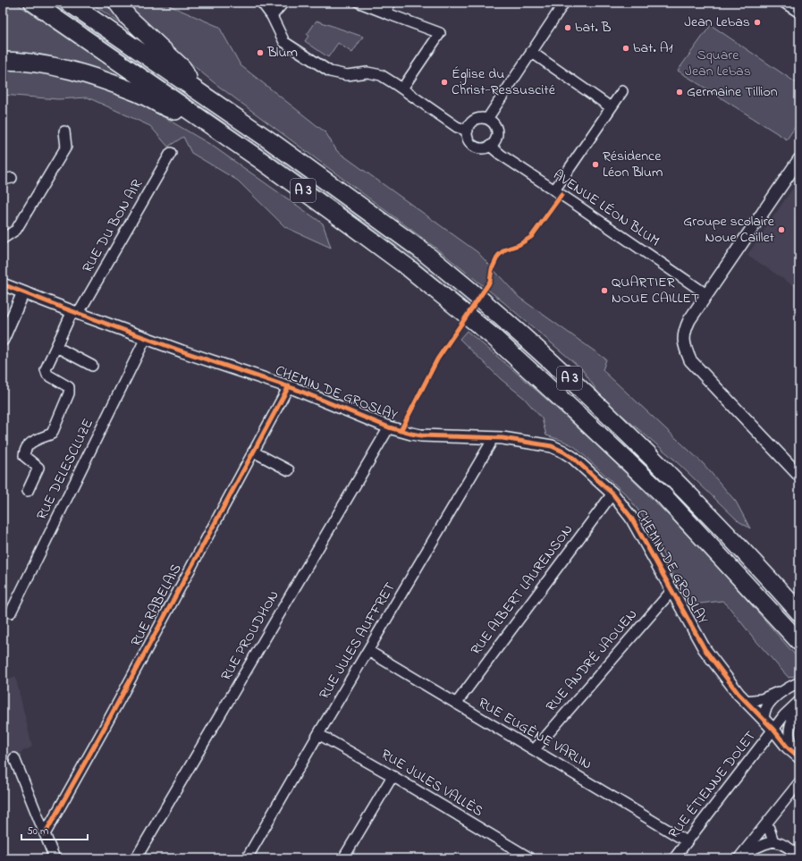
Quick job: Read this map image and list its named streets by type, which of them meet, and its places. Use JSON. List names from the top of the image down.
{
  "streets": {
    "highway": ["A 3"],
    "street": [
      "AVENUE LÉON BLUM",
      "RUE DU BON AIR",
      "CHEMIN DE GROSLAY",
      "RUE DELESCLUZE",
      "RUE ALBERT LAURENSON",
      "RUE RABELAIS",
      "RUE PROUDHON",
      "RUE JULES AUFFRET",
      "RUE ANDRÉ JAOUEN",
      "RUE EUGÈNE VARLIN",
      "RUE JULES VALLÈS",
      "RUE ÉTIENNE DOLET"
    ]
  },
  "crossings": [
    ["RUE DU BON AIR", "CHEMIN DE GROSLAY"],
    ["CHEMIN DE GROSLAY", "RUE DELESCLUZE"],
    ["CHEMIN DE GROSLAY", "RUE ALBERT LAURENSON"],
    ["CHEMIN DE GROSLAY", "RUE RABELAIS"],
    ["CHEMIN DE GROSLAY", "RUE PROUDHON"],
    ["CHEMIN DE GROSLAY", "RUE JULES AUFFRET"],
    ["CHEMIN DE GROSLAY", "RUE ANDRÉ JAOUEN"],
    ["CHEMIN DE GROSLAY", "RUE ÉTIENNE DOLET"],
    ["RUE ALBERT LAURENSON", "RUE EUGÈNE VARLIN"],
    ["RUE JULES AUFFRET", "RUE EUGÈNE VARLIN"],
    ["RUE JULES AUFFRET", "RUE JULES VALLÈS"],
    ["RUE ANDRÉ JAOUEN", "RUE EUGÈNE VARLIN"],
    ["RUE EUGÈNE VARLIN", "RUE ÉTIENNE DOLET"]
  ],
  "parks": ["Square Jean Lebas"],
  "places": [
    "Jean Lebas",
    "bat. B",
    "bat. A1",
    "Blum",
    "Église du Christ-Ressuscité",
    "Germaine Tillion",
    "Résidence Léon Blum",
    "Groupe scolaire Noue Caillet",
    "QUARTIER NOUE CAILLET"
  ],
  "scale_bar": "50 m"
}
